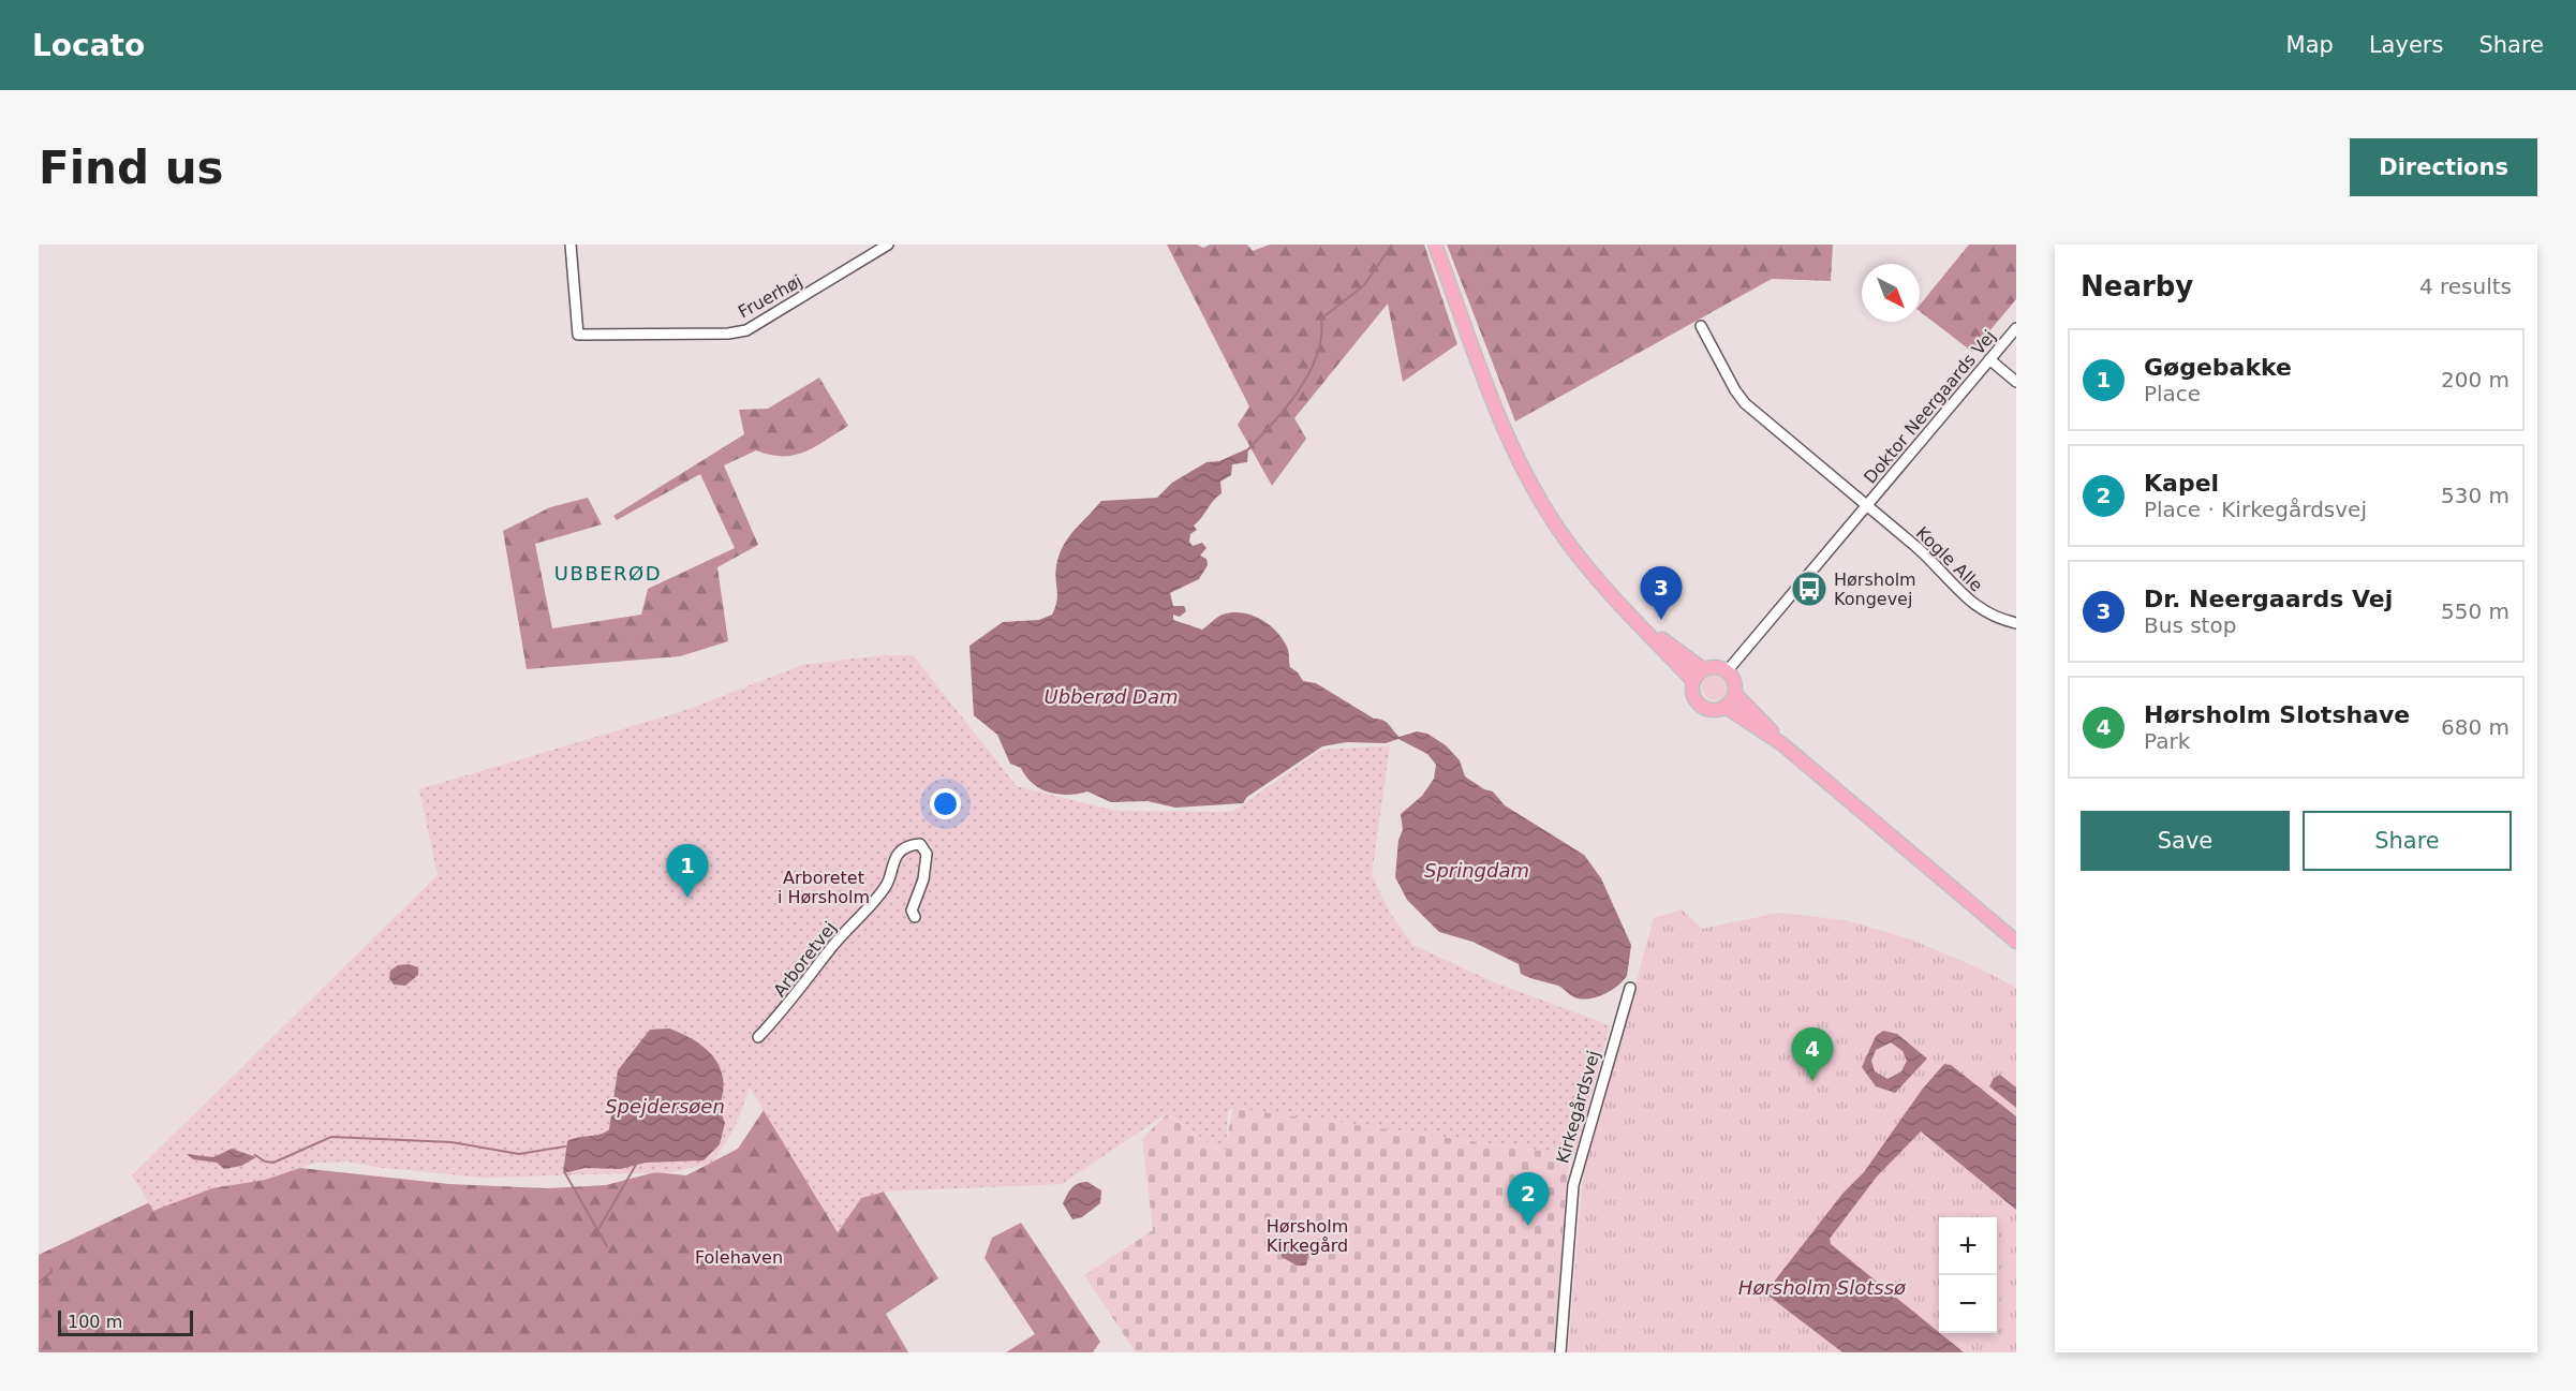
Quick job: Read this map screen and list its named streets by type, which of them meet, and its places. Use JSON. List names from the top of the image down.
{
  "streets": {
    "street": [
      "Fruerhøj",
      "Doktor Neergaards Vej",
      "Kogle Alle",
      "Arboretvej",
      "Kirkegårdsvej"
    ]
  },
  "crossings": [
    ["Doktor Neergaards Vej", "Kogle Alle"]
  ],
  "districts": ["UBBERØD"],
  "water": [
    "Ubberød Dam",
    "Springdam",
    "Spejdersøen",
    "Hørsholm Slotssø"
  ],
  "parks": ["Arboretet i Hørsholm", "Hørsholm Kirkegård", "Folehaven"],
  "places": {
    "bus stop": ["Hørsholm Kongevej"]
  },
  "scale_bar": "100 m",
  "north": "bottom right",
  "page": {
    "header": "Locato",
    "nav": ["Map", "Layers", "Share"],
    "buttons": [
      "Directions",
      ["Save", "Share"]
    ],
    "title": "Find us",
    "heading": ["Nearby", "4 results"],
    "list": [
      {
        "mark": "1",
        "name": "Gøgebakke",
        "note": "Place",
        "value": "200 m"
      },
      {
        "mark": "2",
        "name": "Kapel",
        "note": "Place · Kirkegårdsvej",
        "value": "530 m"
      },
      {
        "mark": "3",
        "name": "Dr. Neergaards Vej",
        "note": "Bus stop",
        "value": "550 m"
      },
      {
        "mark": "4",
        "name": "Hørsholm Slotshave",
        "note": "Park",
        "value": "680 m"
      }
    ],
    "pins": [
      "3",
      "1",
      "4",
      "2"
    ],
    "map_buttons": ["+", "−"],
    "scale": "100 m"
  }
}
